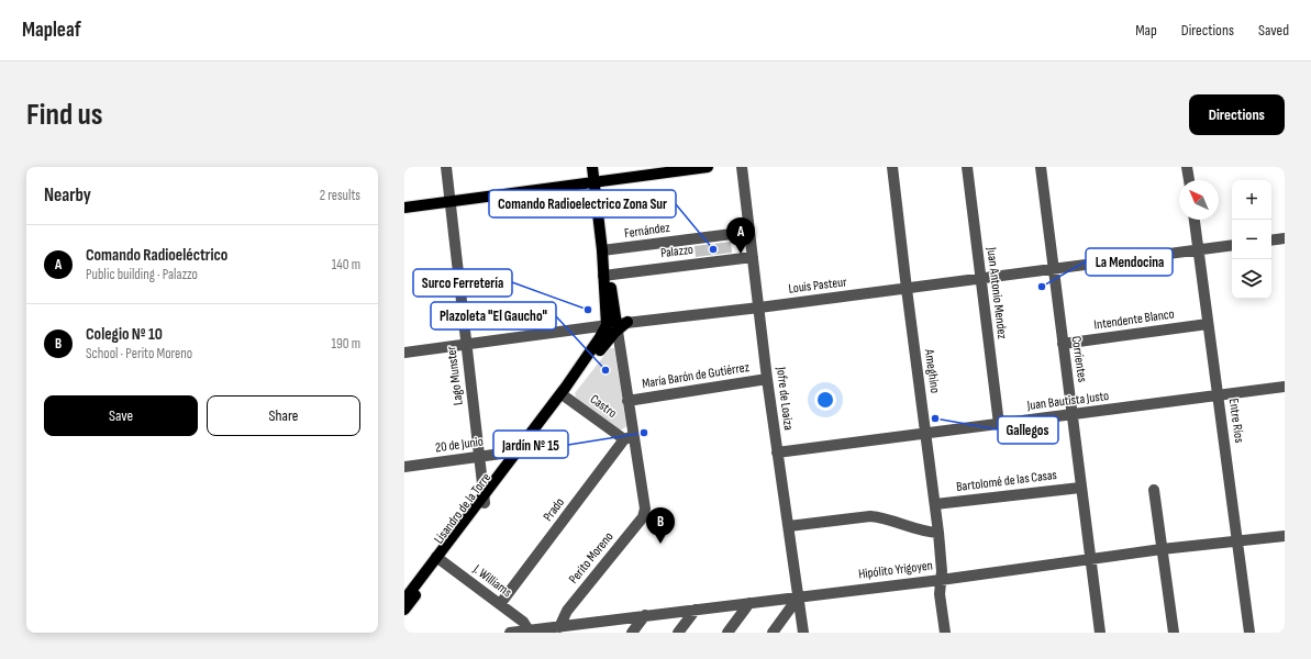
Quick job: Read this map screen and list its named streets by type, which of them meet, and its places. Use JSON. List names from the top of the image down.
{
  "streets": {
    "main road": ["Lisandro de la Torre"],
    "street": [
      "Fernández",
      "Palazzo",
      "Louis Pasteur",
      "Juan Antonio Mendez",
      "Intendente Blanco",
      "Corrientes",
      "Ameghino",
      "Lago Munster",
      "María Barón de Gutiérrez",
      "Jofre de Loaiza",
      "Juan Bautista Justo",
      "Castro",
      "Entre Ríos",
      "20 de Junio",
      "Bartolomé de las Casas",
      "Prado",
      "Perito Moreno",
      "Hipólito Yrigoyen",
      "J. Williams"
    ]
  },
  "crossings": [
    ["Fernández", "Jofre de Loaiza"],
    ["Palazzo", "Jofre de Loaiza"],
    ["Louis Pasteur", "Juan Antonio Mendez"],
    ["Louis Pasteur", "Corrientes"],
    ["Louis Pasteur", "Ameghino"],
    ["Louis Pasteur", "Lago Munster"],
    ["Louis Pasteur", "Jofre de Loaiza"],
    ["Louis Pasteur", "Entre Ríos"],
    ["Louis Pasteur", "Lisandro de la Torre"],
    ["Juan Antonio Mendez", "Juan Bautista Justo"],
    ["Intendente Blanco", "Corrientes"],
    ["Intendente Blanco", "Entre Ríos"],
    ["Corrientes", "Juan Bautista Justo"],
    ["Corrientes", "Bartolomé de las Casas"],
    ["Corrientes", "Hipólito Yrigoyen"],
    ["Ameghino", "Juan Bautista Justo"],
    ["Ameghino", "Bartolomé de las Casas"],
    ["Ameghino", "Hipólito Yrigoyen"],
    ["Lago Munster", "20 de Junio"],
    ["Lago Munster", "Lisandro de la Torre"],
    ["María Barón de Gutiérrez", "Jofre de Loaiza"],
    ["Jofre de Loaiza", "Juan Bautista Justo"],
    ["Jofre de Loaiza", "Hipólito Yrigoyen"],
    ["Juan Bautista Justo", "Entre Ríos"],
    ["Castro", "Lisandro de la Torre"],
    ["Castro", "Prado"],
    ["Castro", "Perito Moreno"],
    ["Entre Ríos", "Hipólito Yrigoyen"],
    ["20 de Junio", "Lisandro de la Torre"],
    ["Lisandro de la Torre", "J. Williams"],
    ["Prado", "Perito Moreno"],
    ["Prado", "J. Williams"],
    ["Perito Moreno", "Hipólito Yrigoyen"],
    ["Hipólito Yrigoyen", "J. Williams"]
  ],
  "places": [
    "Comando Radioelectrico Zona Sur",
    "La Mendocina",
    "Surco Ferretería",
    "Plazoleta \"El Gaucho\"",
    "Gallegos",
    "Jardín Nº 15"
  ],
  "north": "top left",
  "page": {
    "header": "Mapleaf",
    "nav": ["Map", "Directions", "Saved"],
    "buttons": [
      "Directions",
      ["Save", "Share"]
    ],
    "title": "Find us",
    "heading": ["Nearby", "2 results"],
    "map_buttons": ["+", "−"],
    "pins": ["A", "B"],
    "list": [
      {
        "mark": "A",
        "name": "Comando Radioeléctrico",
        "note": "Public building · Palazzo",
        "value": "140 m"
      },
      {
        "mark": "B",
        "name": "Colegio Nº 10",
        "note": "School · Perito Moreno",
        "value": "190 m"
      }
    ]
  }
}
